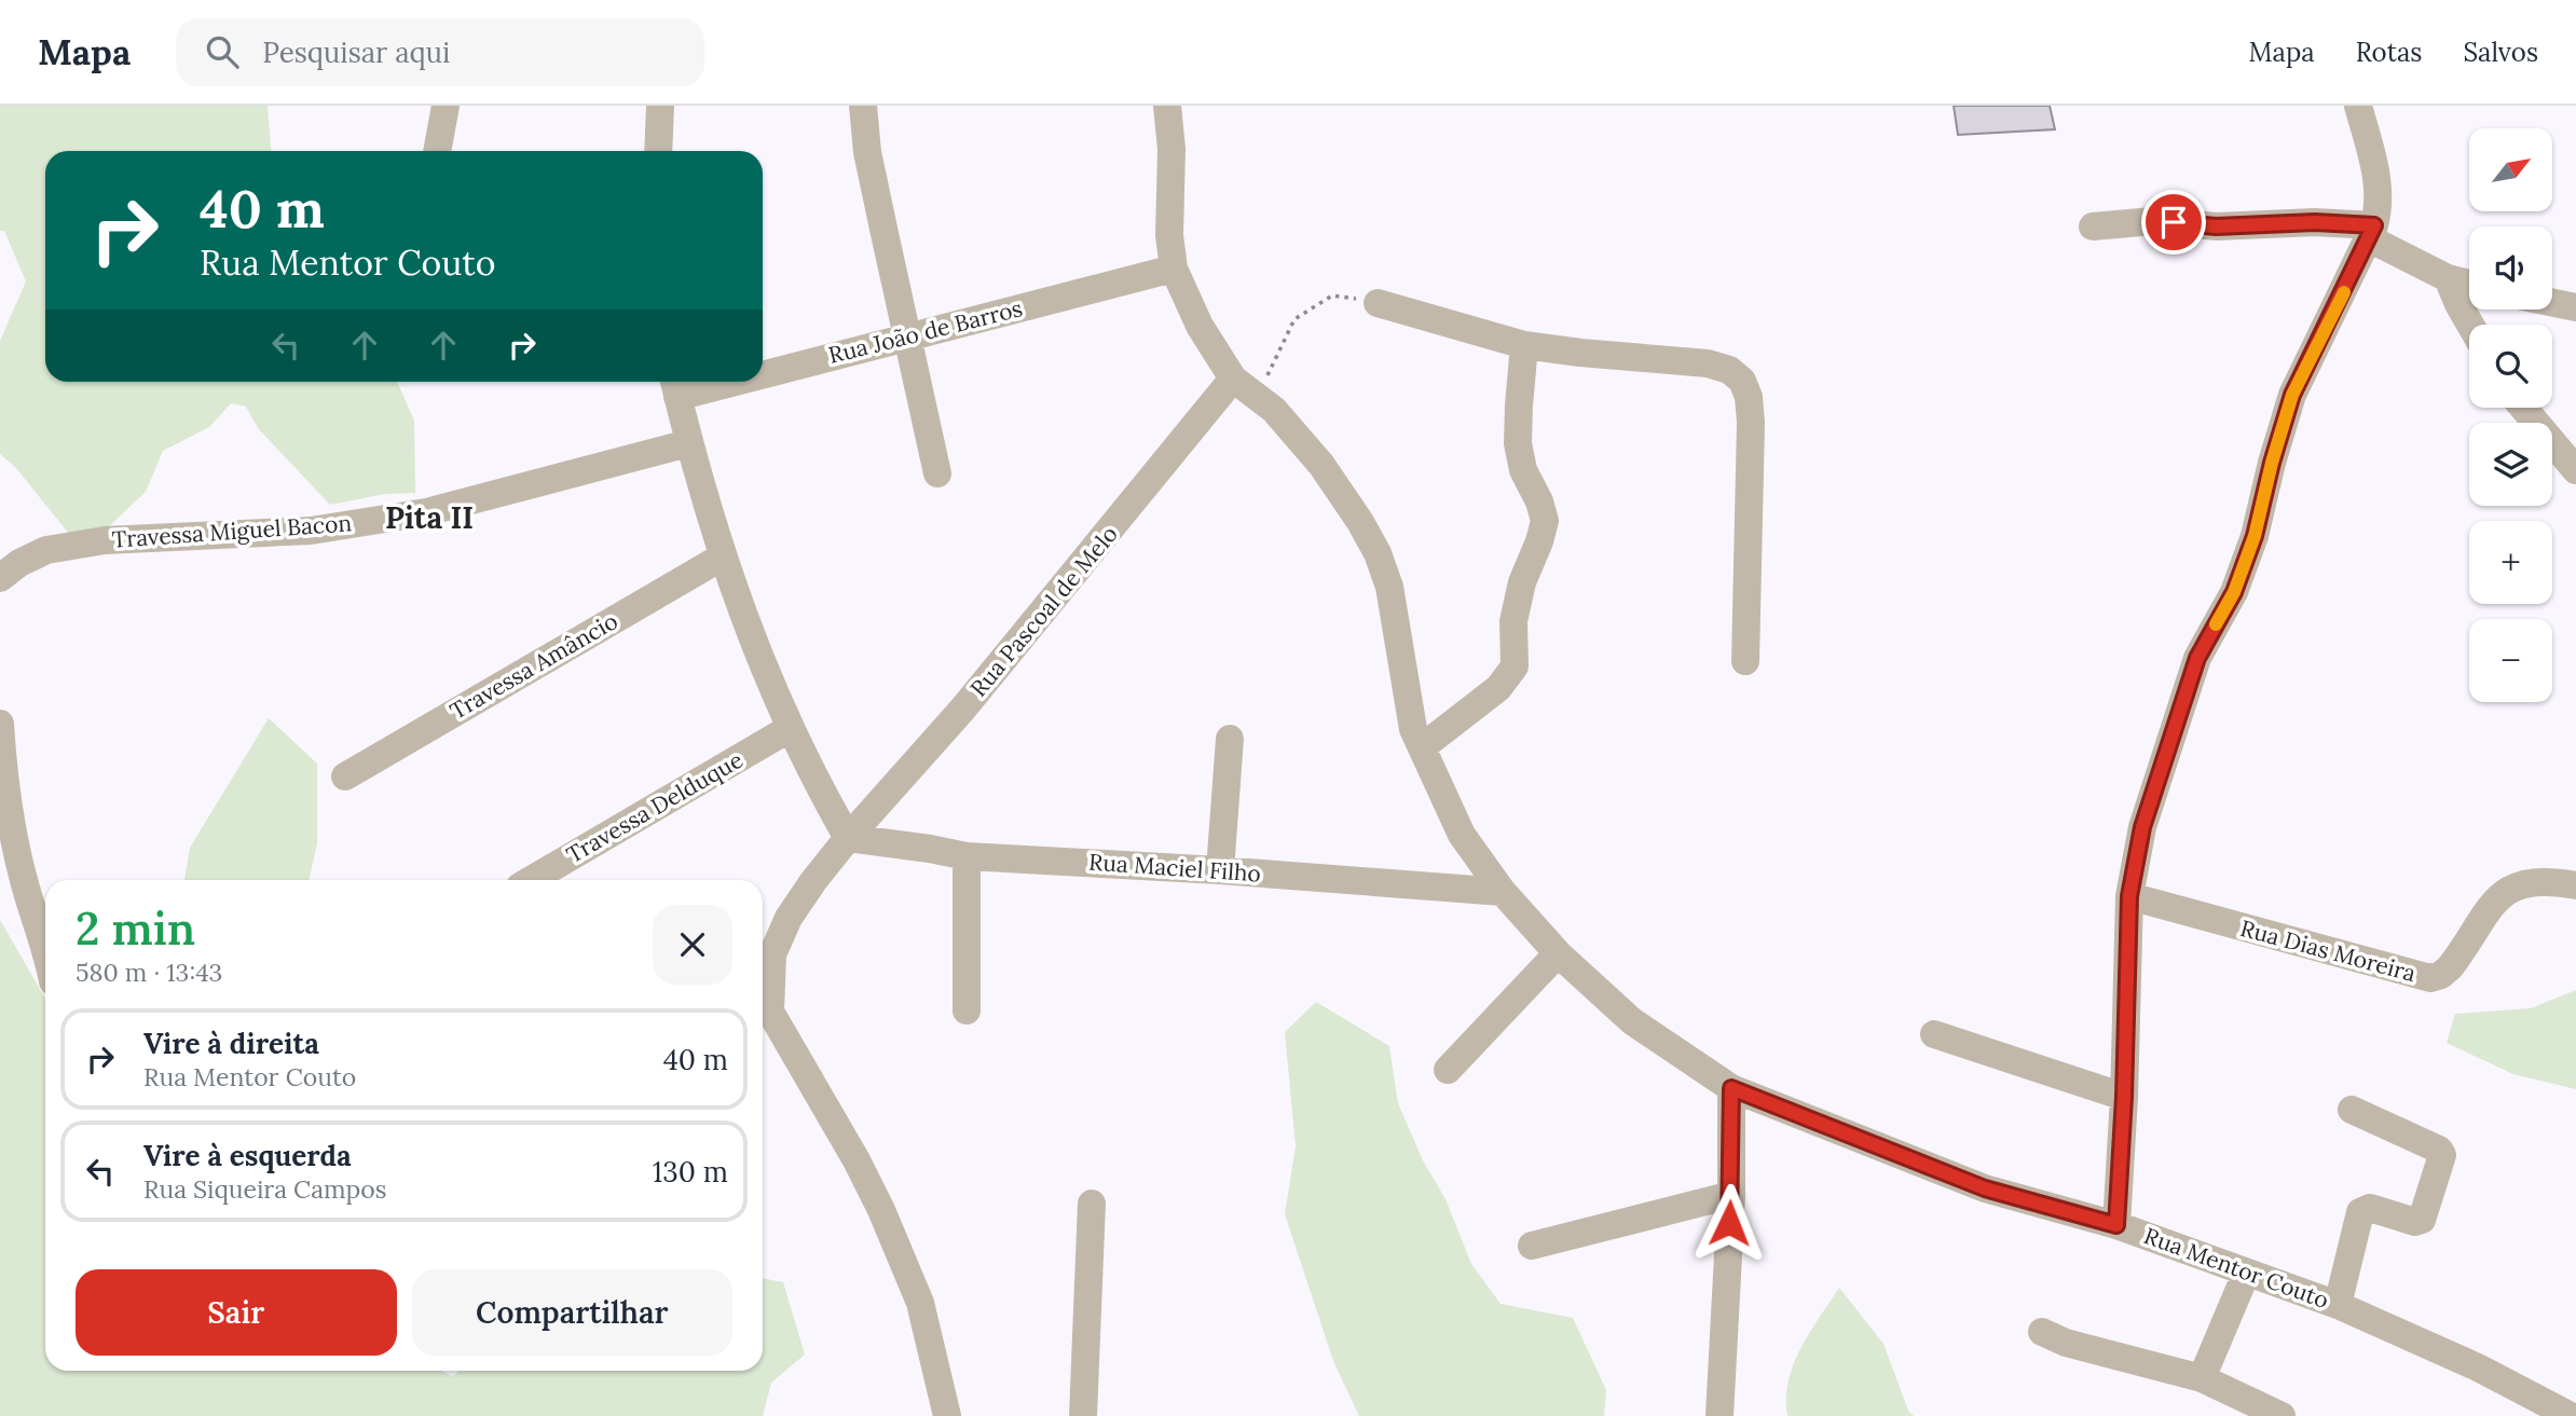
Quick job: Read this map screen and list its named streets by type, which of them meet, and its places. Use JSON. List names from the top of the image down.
{
  "streets": {
    "street": [
      "Rua João de Barros",
      "Travessa Miguel Bacon",
      "Rua Pascoal de Melo",
      "Travessa Amâncio",
      "Travessa Delduque",
      "Rua Maciel Filho",
      "Rua Dias Moreira",
      "Rua Mentor Couto"
    ]
  },
  "crossings": [
    ["Rua João de Barros", "Rua Mentor Couto"],
    ["Rua Pascoal de Melo", "Rua Maciel Filho"],
    ["Rua Pascoal de Melo", "Rua Mentor Couto"],
    ["Rua Maciel Filho", "Rua Mentor Couto"]
  ],
  "districts": ["Pita II"],
  "north": "top right",
  "page": {
    "header": "Mapa",
    "search": "Pesquisar aqui",
    "nav": ["Mapa", "Rotas", "Salvos"],
    "map_buttons": ["+", "−"],
    "turn": ["40 m", "Rua Mentor Couto"],
    "heading": ["2 min", "580 m · 13:43"],
    "list": [
      {
        "name": "Vire à direita",
        "note": "Rua Mentor Couto",
        "value": "40 m"
      },
      {
        "name": "Vire à esquerda",
        "note": "Rua Siqueira Campos",
        "value": "130 m"
      }
    ],
    "buttons": ["Sair", "Compartilhar"]
  }
}
